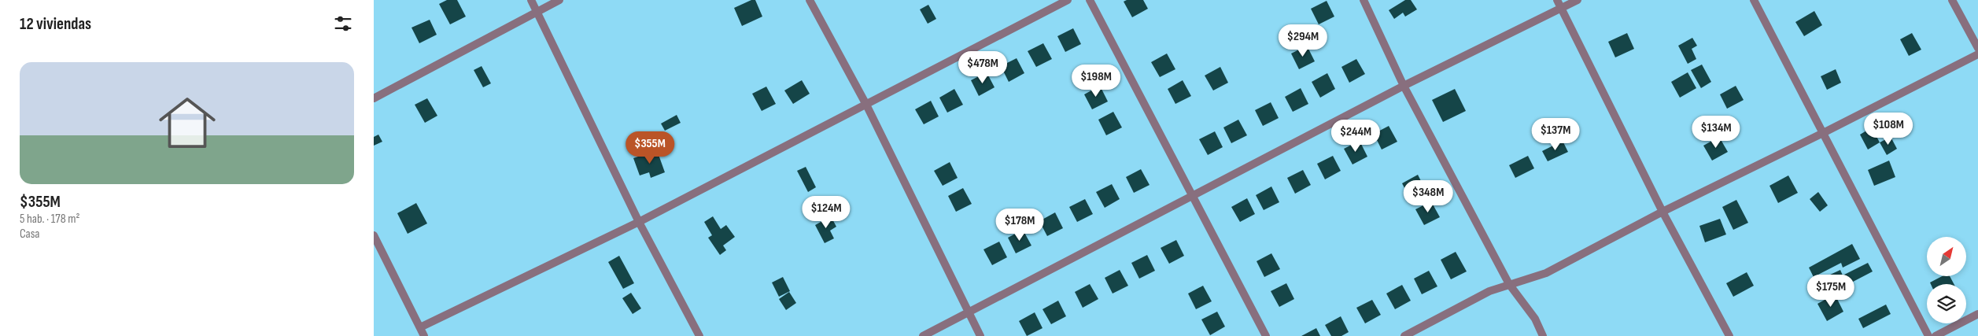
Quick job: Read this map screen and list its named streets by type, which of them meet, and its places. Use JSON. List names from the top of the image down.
{
  "north": "top right",
  "page": {
    "heading": "12 viviendas",
    "price": [
      "$294M",
      "$478M",
      "$198M",
      "$108M",
      "$134M",
      "$137M",
      "$244M",
      "$355M",
      "$348M",
      "$124M",
      "$178M",
      "$175M"
    ],
    "list": [
      {
        "name": "$355M",
        "note": "5 hab. · 178 m² · Casa"
      }
    ]
  }
}
